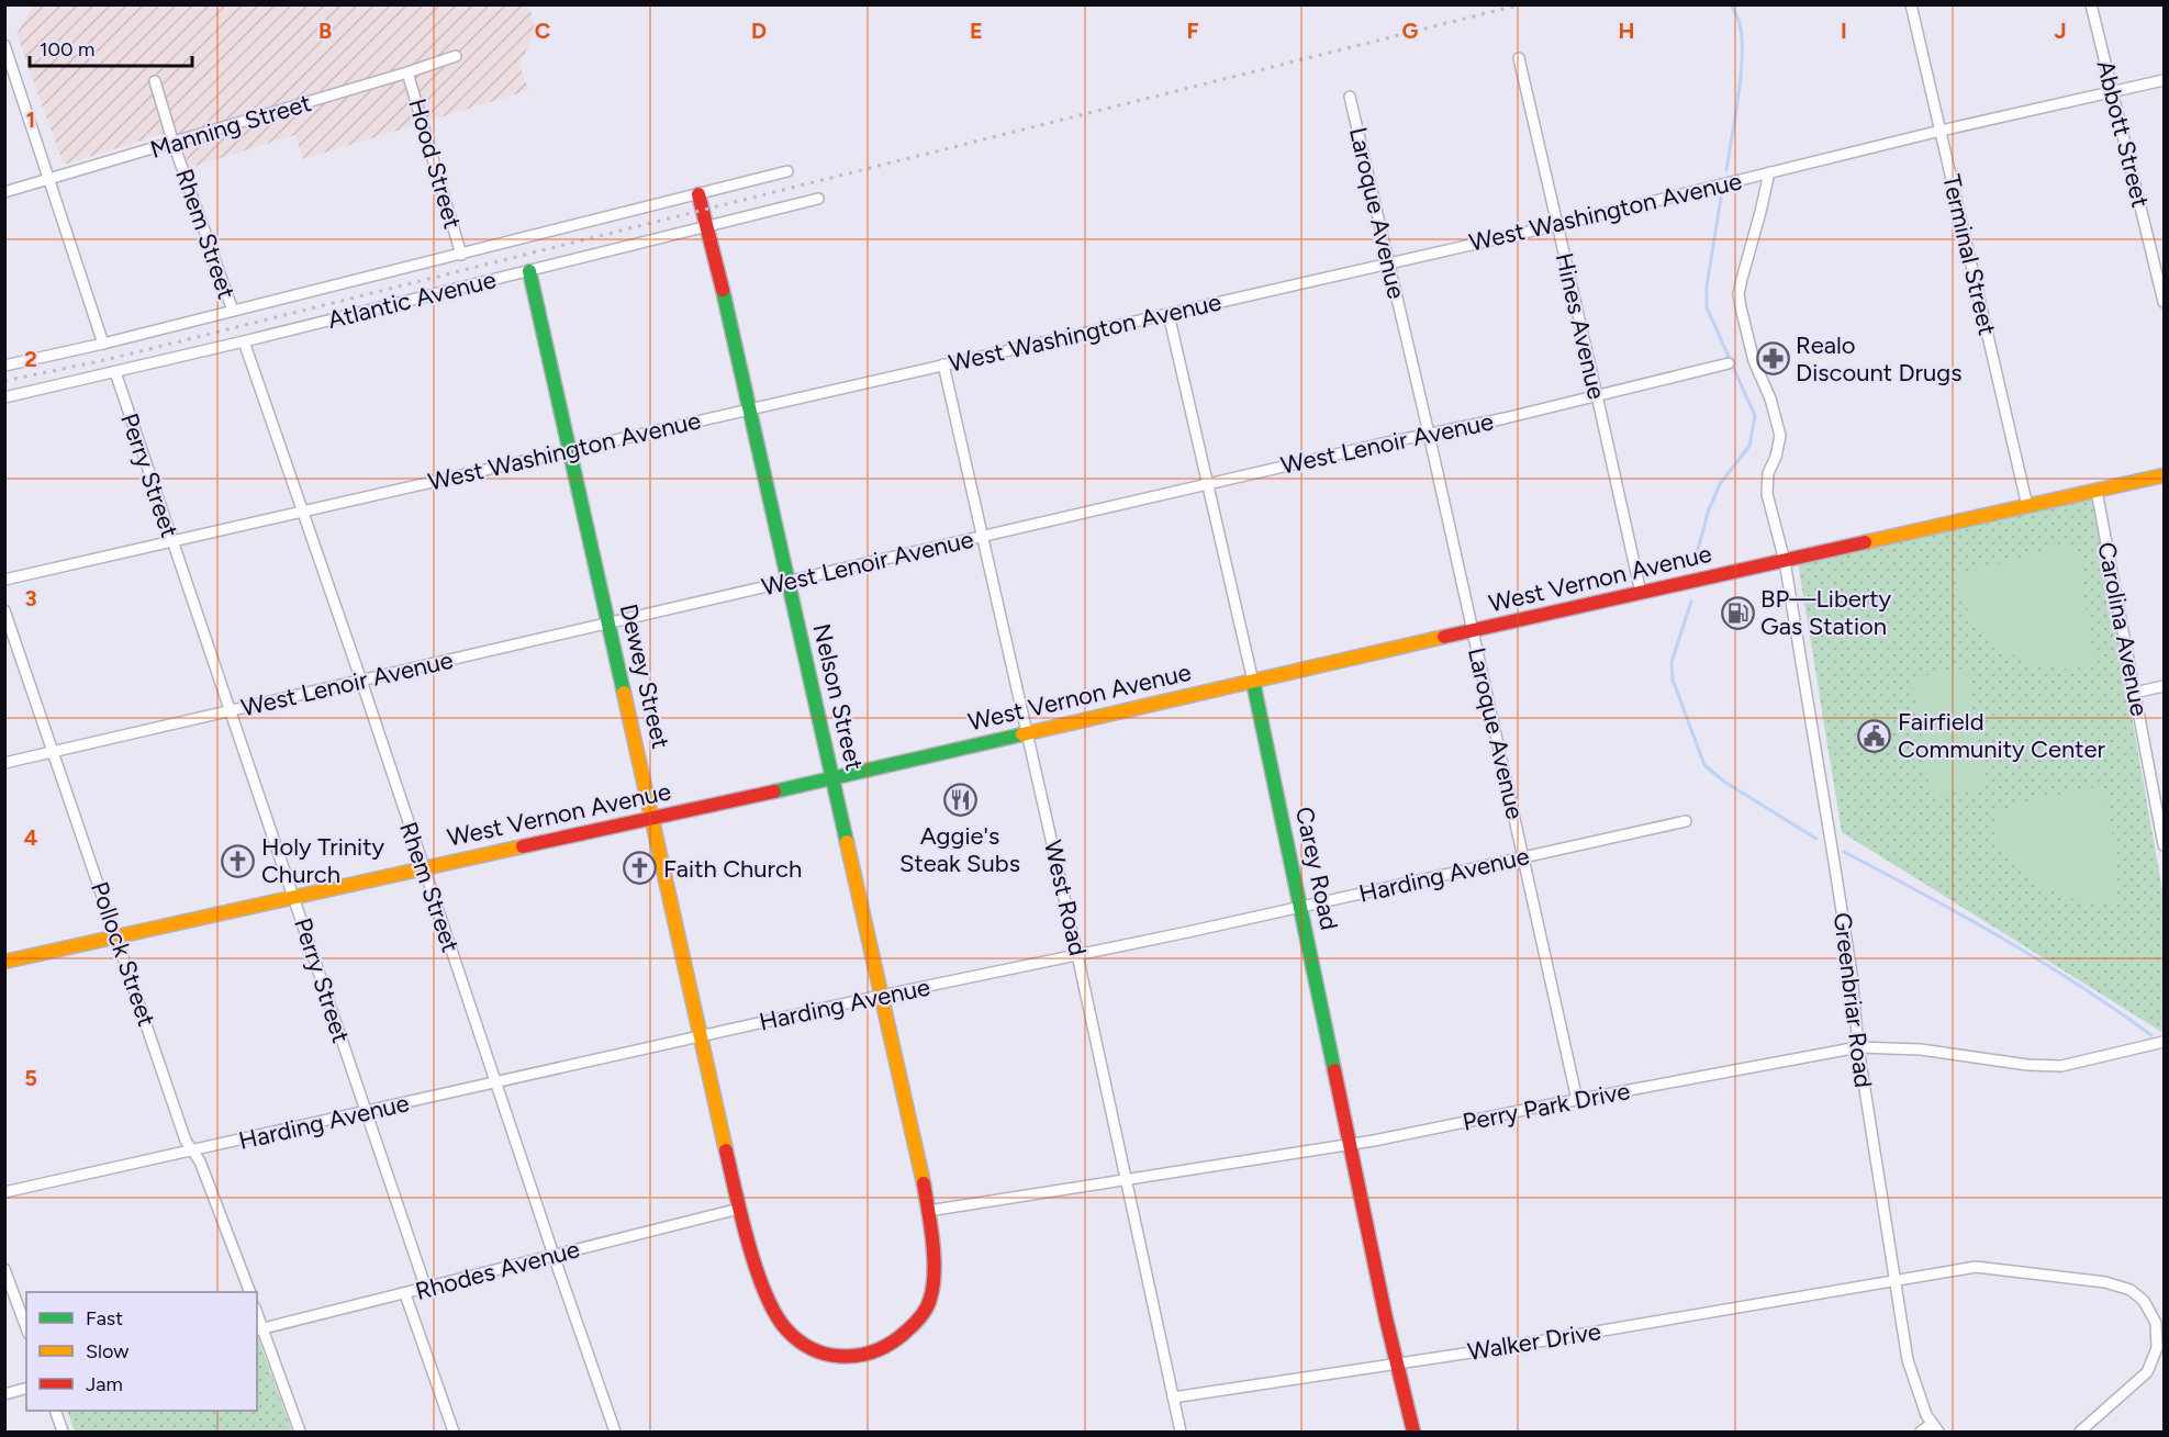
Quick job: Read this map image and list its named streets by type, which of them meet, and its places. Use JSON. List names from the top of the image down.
{
  "streets": {
    "street": [
      "Manning Street",
      "Abbott Street",
      "Hood Street",
      "West Washington Avenue",
      "Laroque Avenue",
      "Rhem Street",
      "Terminal Street",
      "Atlantic Avenue",
      "Hines Avenue",
      "West Lenoir Avenue",
      "Perry Street",
      "West Vernon Avenue",
      "Carolina Avenue",
      "Dewey Street",
      "Nelson Street",
      "Carey Road",
      "Harding Avenue",
      "West Road",
      "Pollock Street",
      "Greenbriar Road",
      "Perry Park Drive",
      "Rhodes Avenue",
      "Walker Drive"
    ]
  },
  "crossings": [
    ["Manning Street", "Hood Street"],
    ["Manning Street", "Rhem Street"],
    ["Abbott Street", "West Washington Avenue"],
    ["Hood Street", "Atlantic Avenue"],
    ["West Washington Avenue", "Laroque Avenue"],
    ["West Washington Avenue", "Rhem Street"],
    ["West Washington Avenue", "Terminal Street"],
    ["West Washington Avenue", "Hines Avenue"],
    ["West Washington Avenue", "Perry Street"],
    ["West Washington Avenue", "Dewey Street"],
    ["West Washington Avenue", "Nelson Street"],
    ["West Washington Avenue", "Carey Road"],
    ["West Washington Avenue", "West Road"],
    ["West Washington Avenue", "Greenbriar Road"],
    ["Laroque Avenue", "West Lenoir Avenue"],
    ["Laroque Avenue", "West Vernon Avenue"],
    ["Laroque Avenue", "Harding Avenue"],
    ["Laroque Avenue", "Perry Park Drive"],
    ["Rhem Street", "Atlantic Avenue"],
    ["Rhem Street", "West Lenoir Avenue"],
    ["Rhem Street", "West Vernon Avenue"],
    ["Rhem Street", "Harding Avenue"],
    ["Rhem Street", "Rhodes Avenue"],
    ["Terminal Street", "West Vernon Avenue"],
    ["Atlantic Avenue", "Perry Street"],
    ["Atlantic Avenue", "Dewey Street"],
    ["Atlantic Avenue", "Nelson Street"],
    ["Hines Avenue", "West Lenoir Avenue"],
    ["Hines Avenue", "West Vernon Avenue"],
    ["West Lenoir Avenue", "Perry Street"],
    ["West Lenoir Avenue", "Dewey Street"],
    ["West Lenoir Avenue", "Nelson Street"],
    ["West Lenoir Avenue", "Carey Road"],
    ["West Lenoir Avenue", "West Road"],
    ["West Lenoir Avenue", "Pollock Street"],
    ["Perry Street", "West Vernon Avenue"],
    ["Perry Street", "Harding Avenue"],
    ["Perry Street", "Rhodes Avenue"],
    ["West Vernon Avenue", "Carolina Avenue"],
    ["West Vernon Avenue", "Dewey Street"],
    ["West Vernon Avenue", "Nelson Street"],
    ["West Vernon Avenue", "Carey Road"],
    ["West Vernon Avenue", "West Road"],
    ["West Vernon Avenue", "Pollock Street"],
    ["West Vernon Avenue", "Greenbriar Road"],
    ["Dewey Street", "Nelson Street"],
    ["Dewey Street", "Harding Avenue"],
    ["Dewey Street", "Rhodes Avenue"],
    ["Nelson Street", "Harding Avenue"],
    ["Nelson Street", "Perry Park Drive"],
    ["Nelson Street", "Rhodes Avenue"],
    ["Carey Road", "Harding Avenue"],
    ["Carey Road", "Perry Park Drive"],
    ["Carey Road", "Walker Drive"],
    ["Harding Avenue", "West Road"],
    ["Harding Avenue", "Pollock Street"],
    ["West Road", "Perry Park Drive"],
    ["West Road", "Walker Drive"],
    ["Greenbriar Road", "Perry Park Drive"],
    ["Greenbriar Road", "Walker Drive"]
  ],
  "places": {
    "pharmacy": ["Realo Discount Drugs"],
    "fuel station": ["BP—Liberty Gas Station"],
    "public building": ["Fairfield Community Center"],
    "restaurant": ["Aggie's Steak Subs"],
    "church": ["Holy Trinity Church", "Faith Church"]
  },
  "legend": ["Fast", "Slow", "Jam"],
  "scale_bar": "100 m",
  "grid": {
    "columns": [
      "B",
      "C",
      "D",
      "E",
      "F",
      "G",
      "H",
      "I",
      "J"
    ],
    "rows": [
      "1",
      "2",
      "3",
      "4",
      "5"
    ]
  }
}
